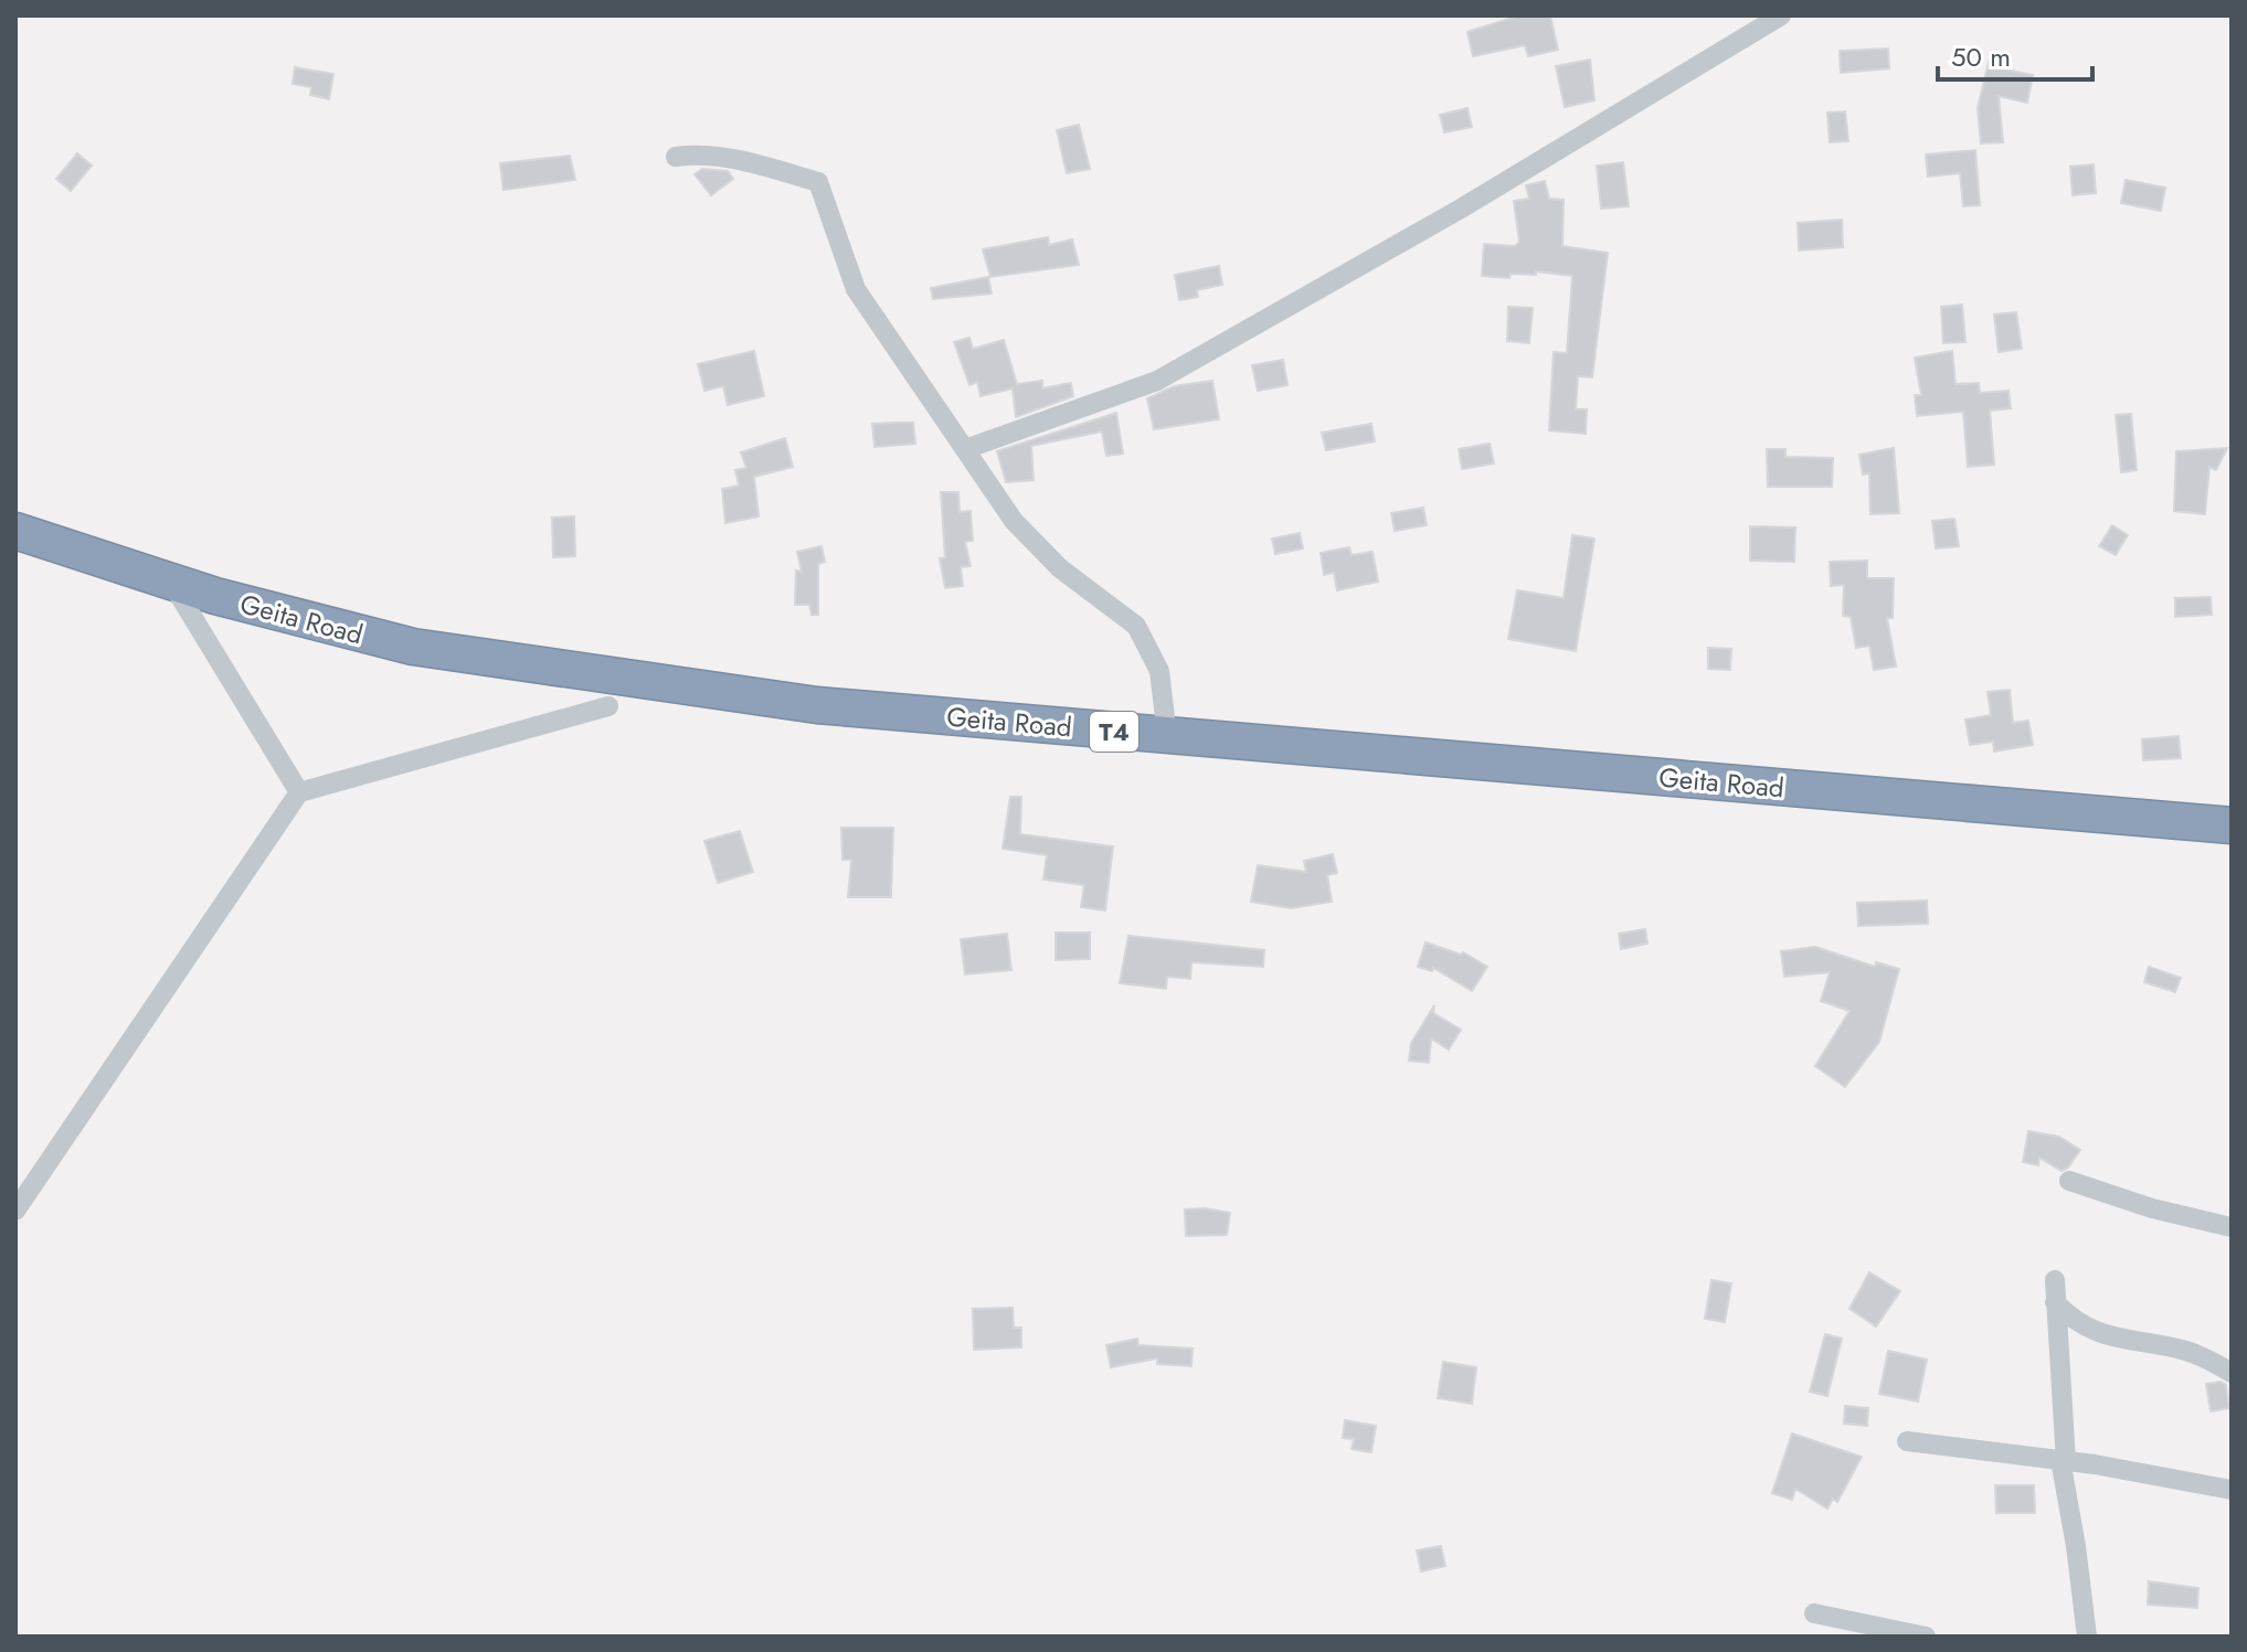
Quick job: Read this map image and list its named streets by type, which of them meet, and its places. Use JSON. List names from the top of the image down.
{
  "streets": {
    "highway": ["Geita Road", "T4"]
  },
  "scale_bar": "50 m"
}
